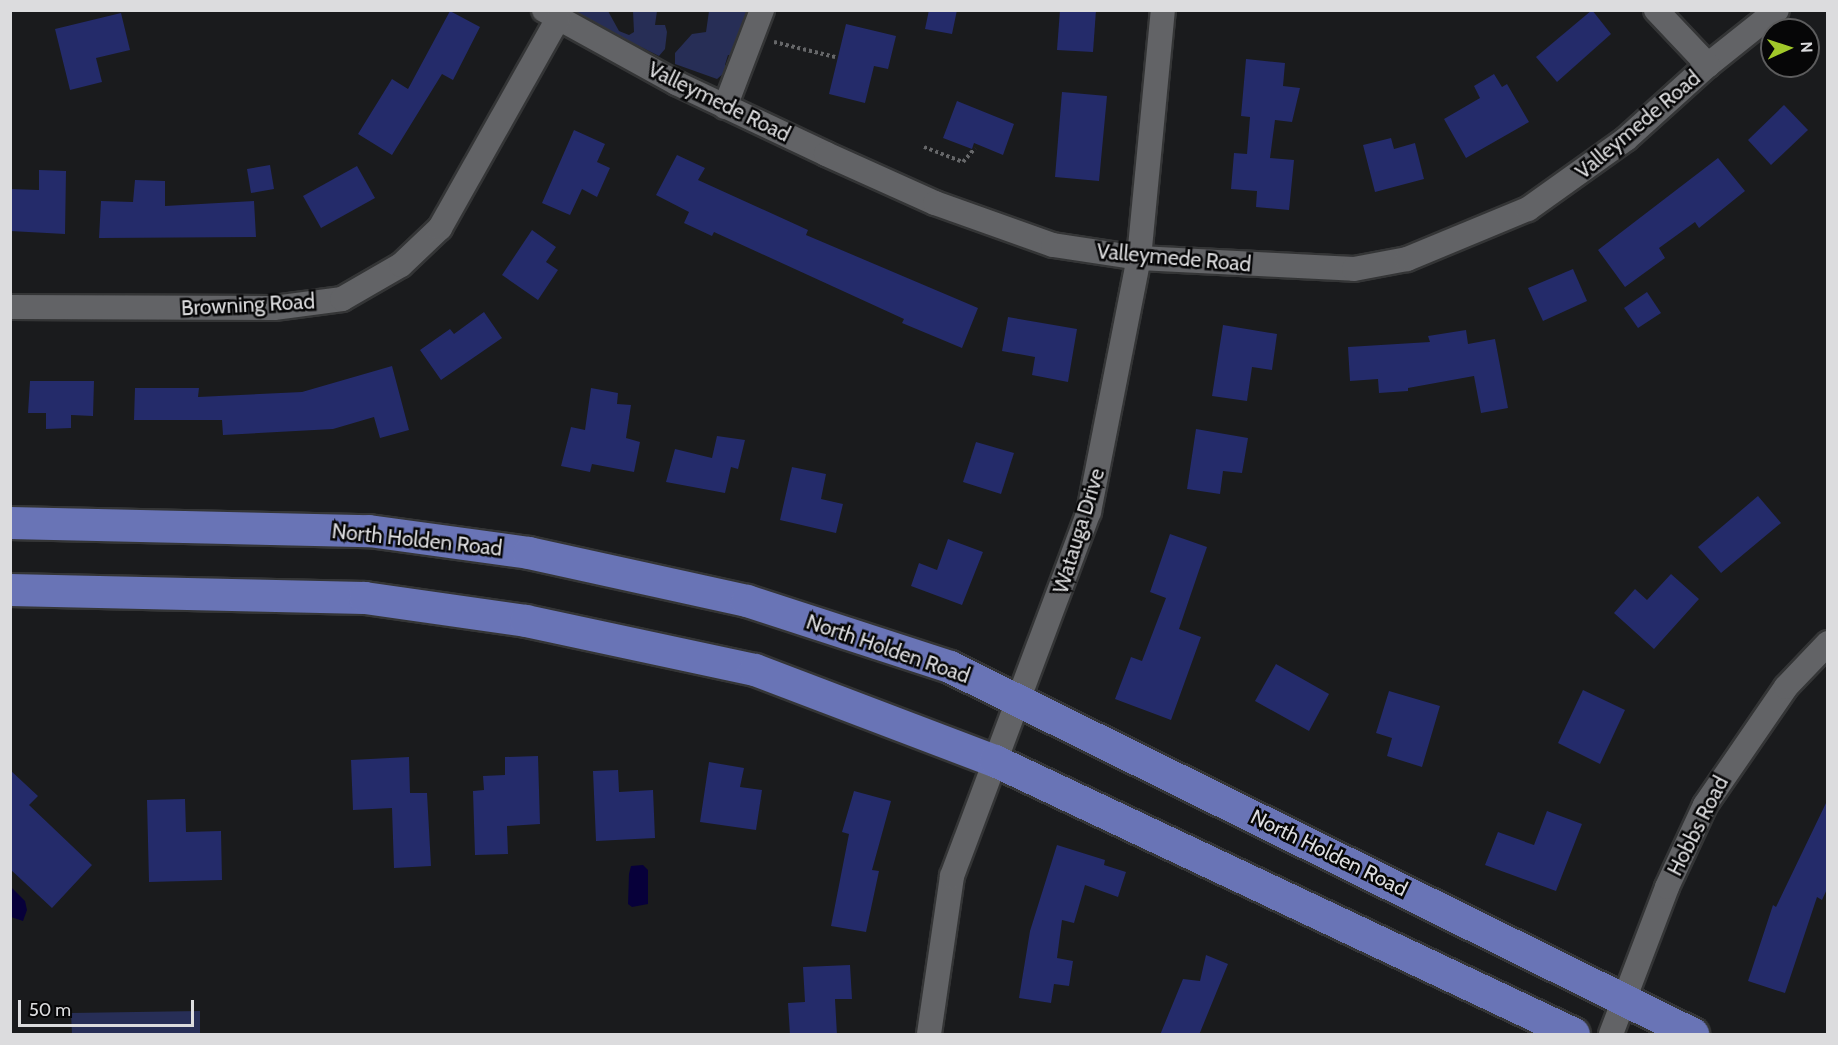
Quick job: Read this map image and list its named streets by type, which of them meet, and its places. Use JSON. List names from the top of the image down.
{
  "streets": {
    "main road": ["North Holden Road"],
    "street": [
      "Valleymede Road",
      "Browning Road",
      "Watauga Drive",
      "Hobbs Road"
    ]
  },
  "crossings": [
    ["Valleymede Road", "Browning Road"],
    ["Valleymede Road", "Watauga Drive"],
    ["Watauga Drive", "North Holden Road"],
    ["North Holden Road", "Hobbs Road"]
  ],
  "scale_bar": "50 m",
  "north": "right"
}
